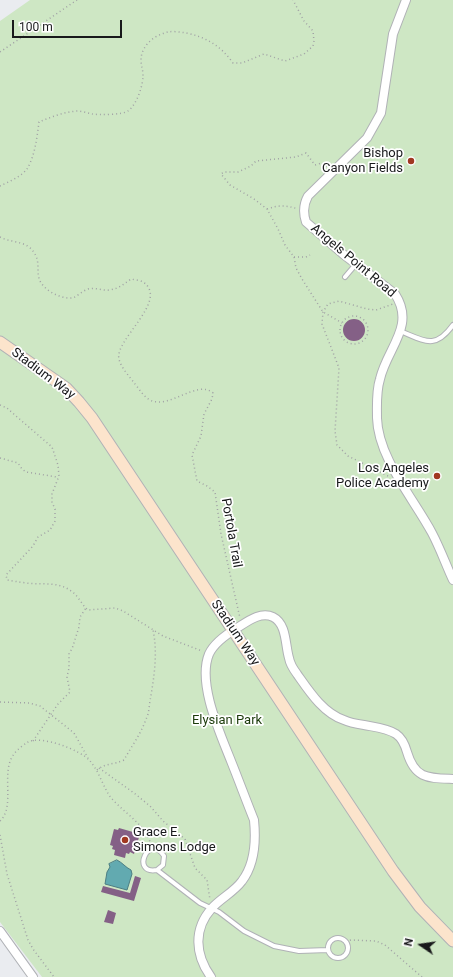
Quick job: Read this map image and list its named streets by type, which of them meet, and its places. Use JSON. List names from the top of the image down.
{
  "streets": {
    "main road": ["Stadium Way"],
    "street": ["Angels Point Road"],
    "path": ["Portola Trail"]
  },
  "crossings": [
    ["Stadium Way", "Portola Trail"]
  ],
  "parks": ["Elysian Park"],
  "places": ["Bishop Canyon Fields", "Los Angeles Police Academy", "Grace E. Simons Lodge"],
  "scale_bar": "100 m",
  "north": "left"
}
